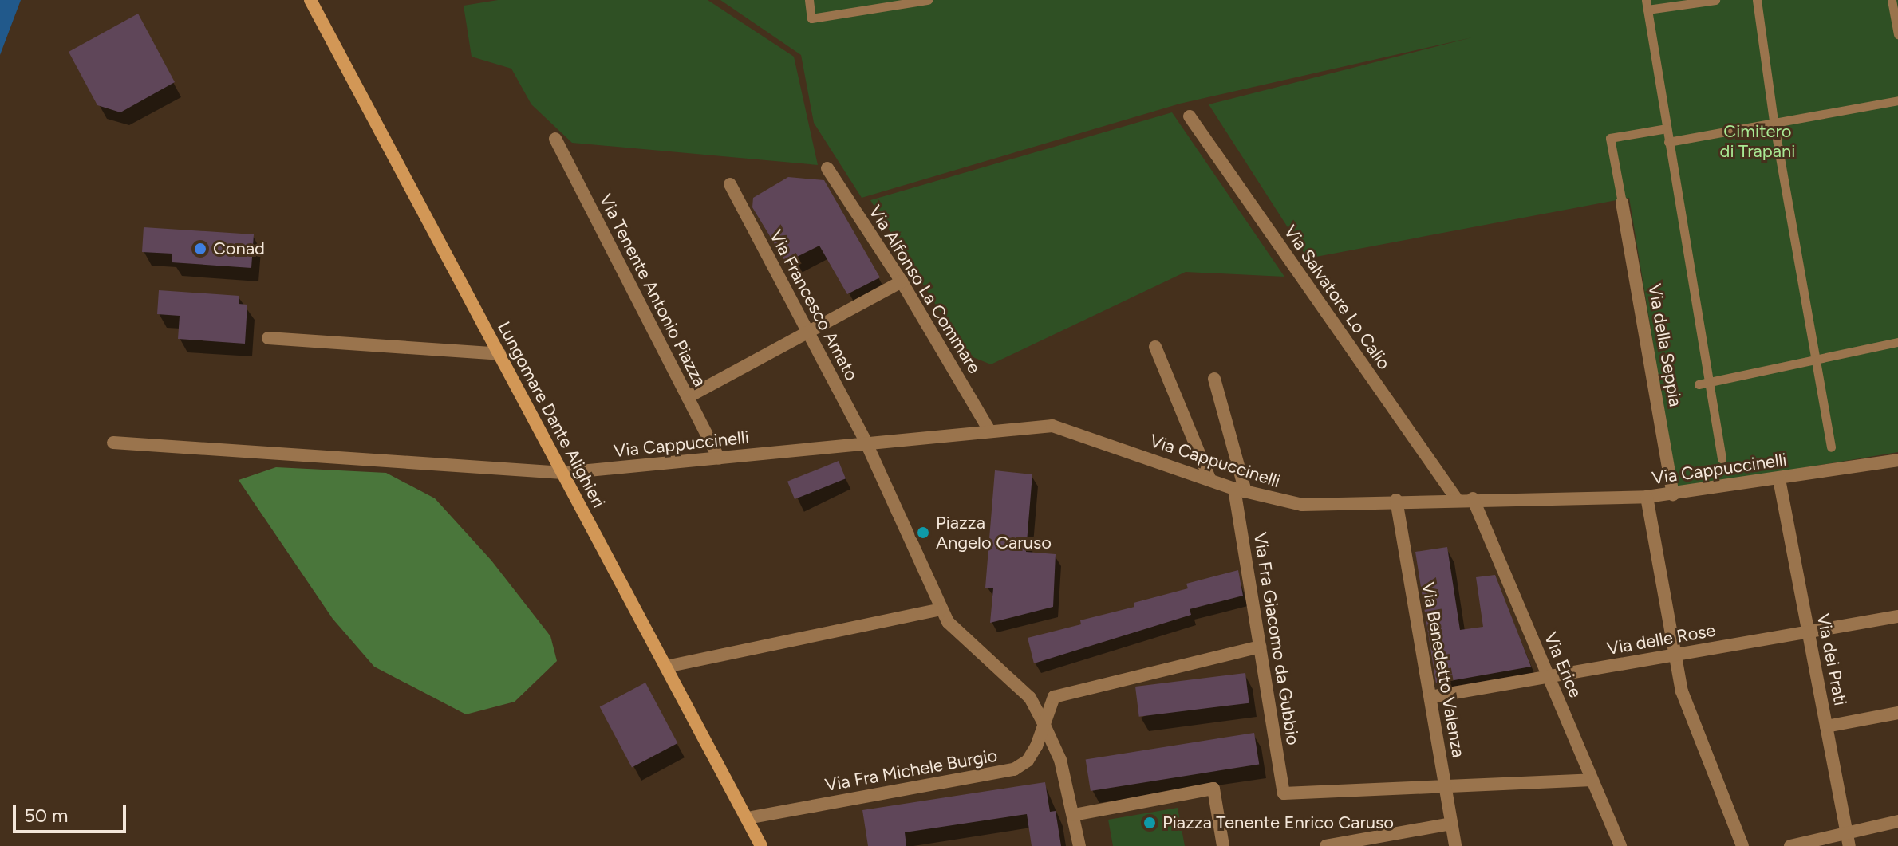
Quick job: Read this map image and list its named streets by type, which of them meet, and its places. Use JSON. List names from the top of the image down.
{
  "streets": {
    "main road": ["Lungomare Dante Alighieri"],
    "street": [
      "Via Alfonso La Commare",
      "Via Tenente Antonio Piazza",
      "Via Salvatore Lo Calio",
      "Via Francesco Amato",
      "Via della Seppia",
      "Via Cappuccinelli",
      "Via Fra Giacomo da Gubbio",
      "Via delle Rose",
      "Via dei Prati",
      "Via Erice",
      "Via Benedetto Valenza",
      "Via Fra Michele Burgio"
    ]
  },
  "crossings": [
    ["Via Alfonso La Commare", "Via Cappuccinelli"],
    ["Via Tenente Antonio Piazza", "Via Cappuccinelli"],
    ["Via Salvatore Lo Calio", "Via Cappuccinelli"],
    ["Via Francesco Amato", "Via Cappuccinelli"],
    ["Via della Seppia", "Via Cappuccinelli"],
    ["Lungomare Dante Alighieri", "Via Cappuccinelli"],
    ["Lungomare Dante Alighieri", "Via Fra Michele Burgio"],
    ["Via Cappuccinelli", "Via Fra Giacomo da Gubbio"],
    ["Via Cappuccinelli", "Via dei Prati"],
    ["Via Cappuccinelli", "Via Erice"],
    ["Via Cappuccinelli", "Via Benedetto Valenza"],
    ["Via Fra Giacomo da Gubbio", "Via Benedetto Valenza"],
    ["Via Fra Giacomo da Gubbio", "Via Fra Michele Burgio"],
    ["Via delle Rose", "Via dei Prati"],
    ["Via delle Rose", "Via Erice"],
    ["Via delle Rose", "Via Benedetto Valenza"]
  ],
  "parks": ["Cimitero di Trapani"],
  "places": ["Conad", "Piazza Angelo Caruso", "Piazza Tenente Enrico Caruso"],
  "scale_bar": "50 m"
}
